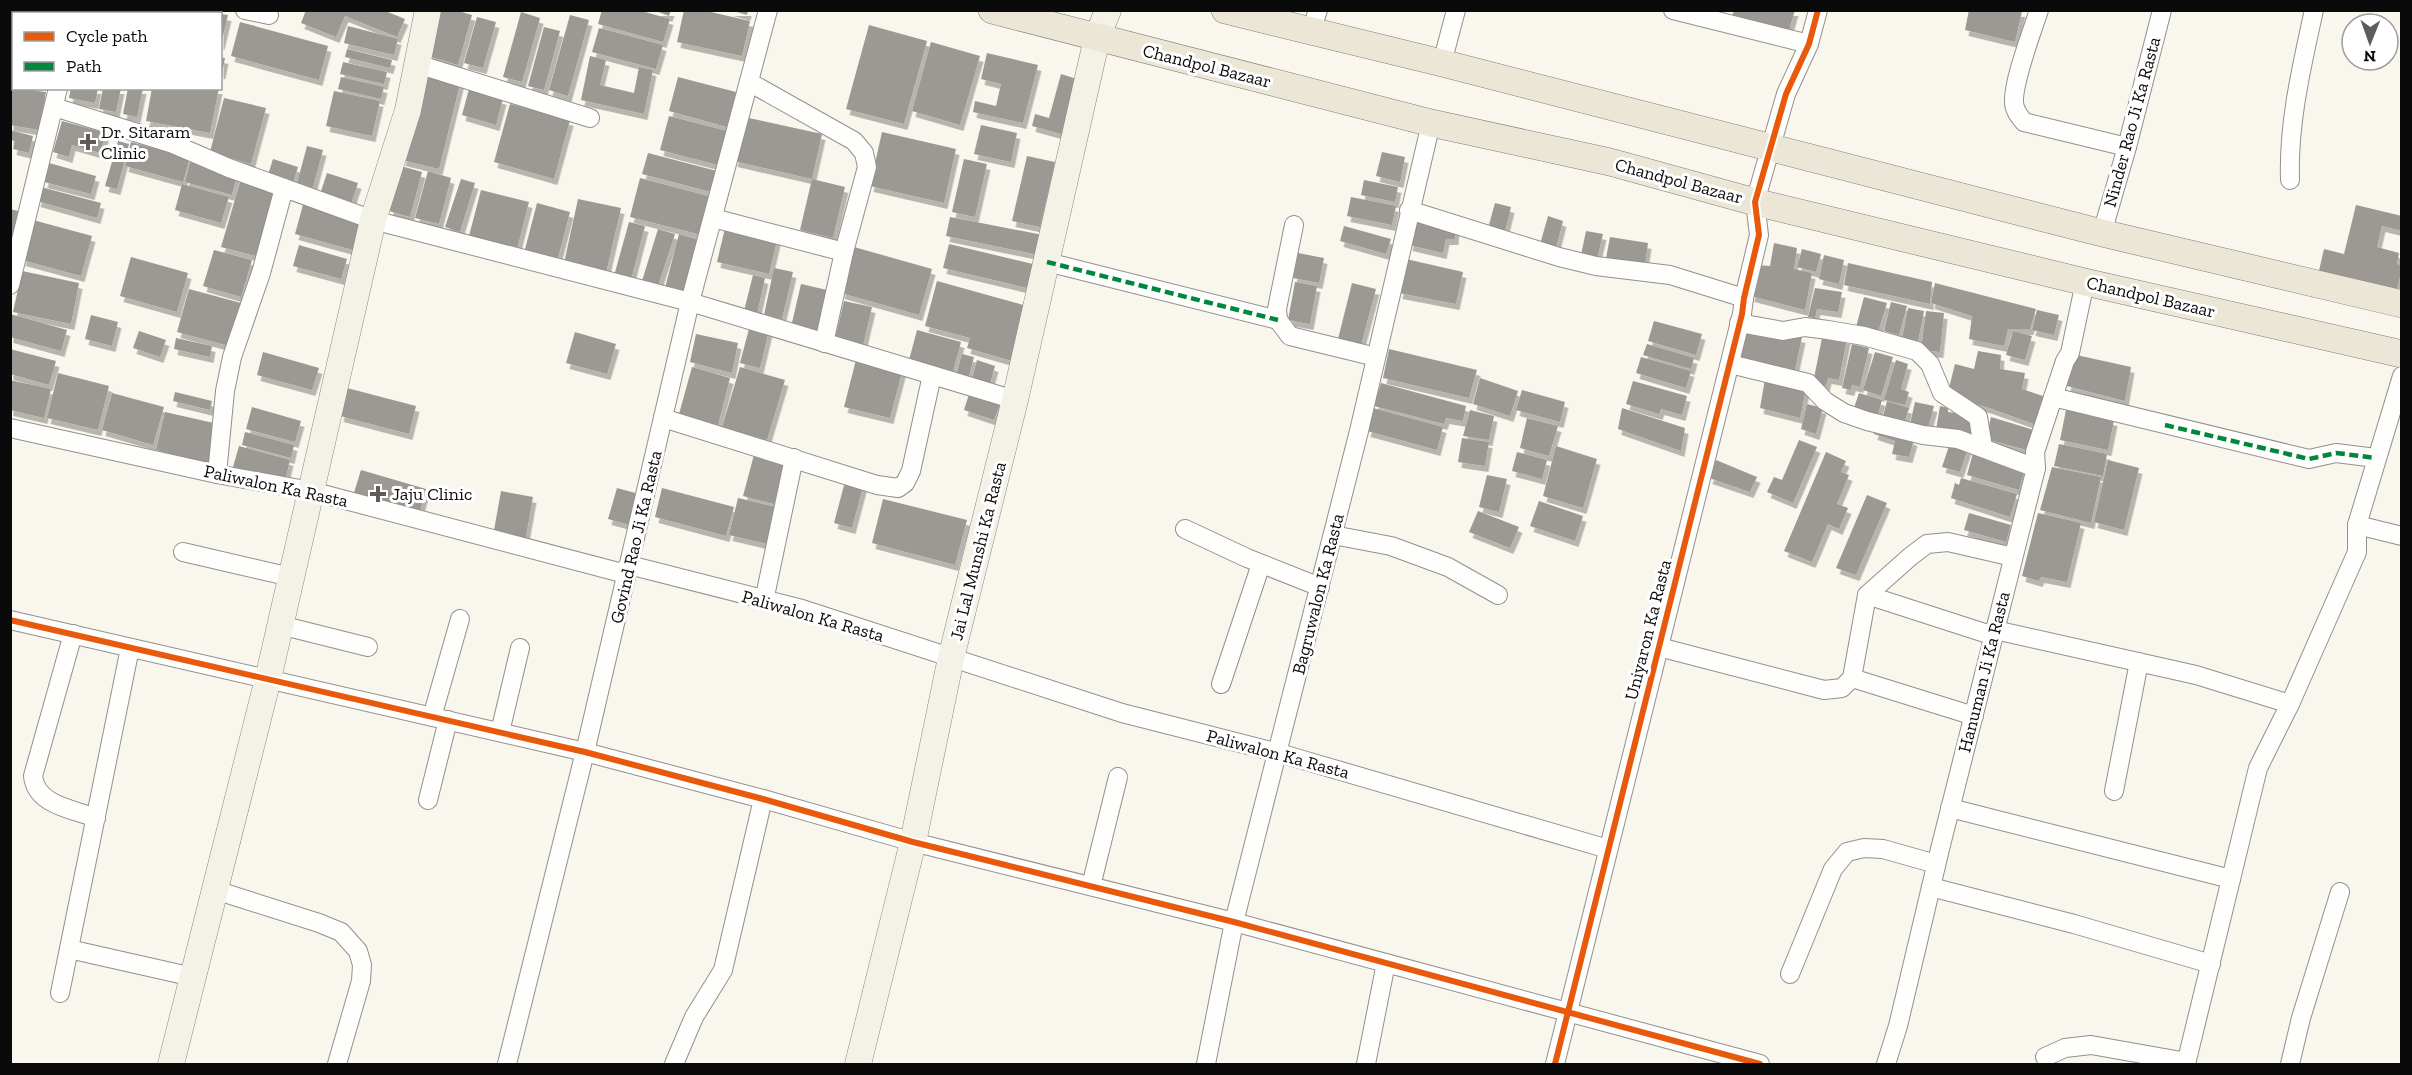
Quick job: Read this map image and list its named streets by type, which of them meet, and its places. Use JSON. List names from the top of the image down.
{
  "streets": {
    "main road": ["Chandpol Bazaar"],
    "street": [
      "Ninder Rao Ji Ka Rasta",
      "Paliwalon Ka Rasta",
      "Govind Rao Ji Ka Rasta",
      "Jai Lal Munshi Ka Rasta",
      "Bagruwalon Ka Rasta",
      "Uniyaron Ka Rasta",
      "Hanuman Ji Ka Rasta"
    ]
  },
  "crossings": [
    ["Chandpol Bazaar", "Jai Lal Munshi Ka Rasta"],
    ["Chandpol Bazaar", "Bagruwalon Ka Rasta"],
    ["Chandpol Bazaar", "Uniyaron Ka Rasta"],
    ["Chandpol Bazaar", "Hanuman Ji Ka Rasta"],
    ["Paliwalon Ka Rasta", "Govind Rao Ji Ka Rasta"],
    ["Paliwalon Ka Rasta", "Jai Lal Munshi Ka Rasta"],
    ["Paliwalon Ka Rasta", "Bagruwalon Ka Rasta"],
    ["Paliwalon Ka Rasta", "Uniyaron Ka Rasta"]
  ],
  "places": {
    "health": ["Dr. Sitaram Clinic", "Jaju Clinic"]
  },
  "legend": ["Cycle path", "Path"],
  "north": "bottom"
}
